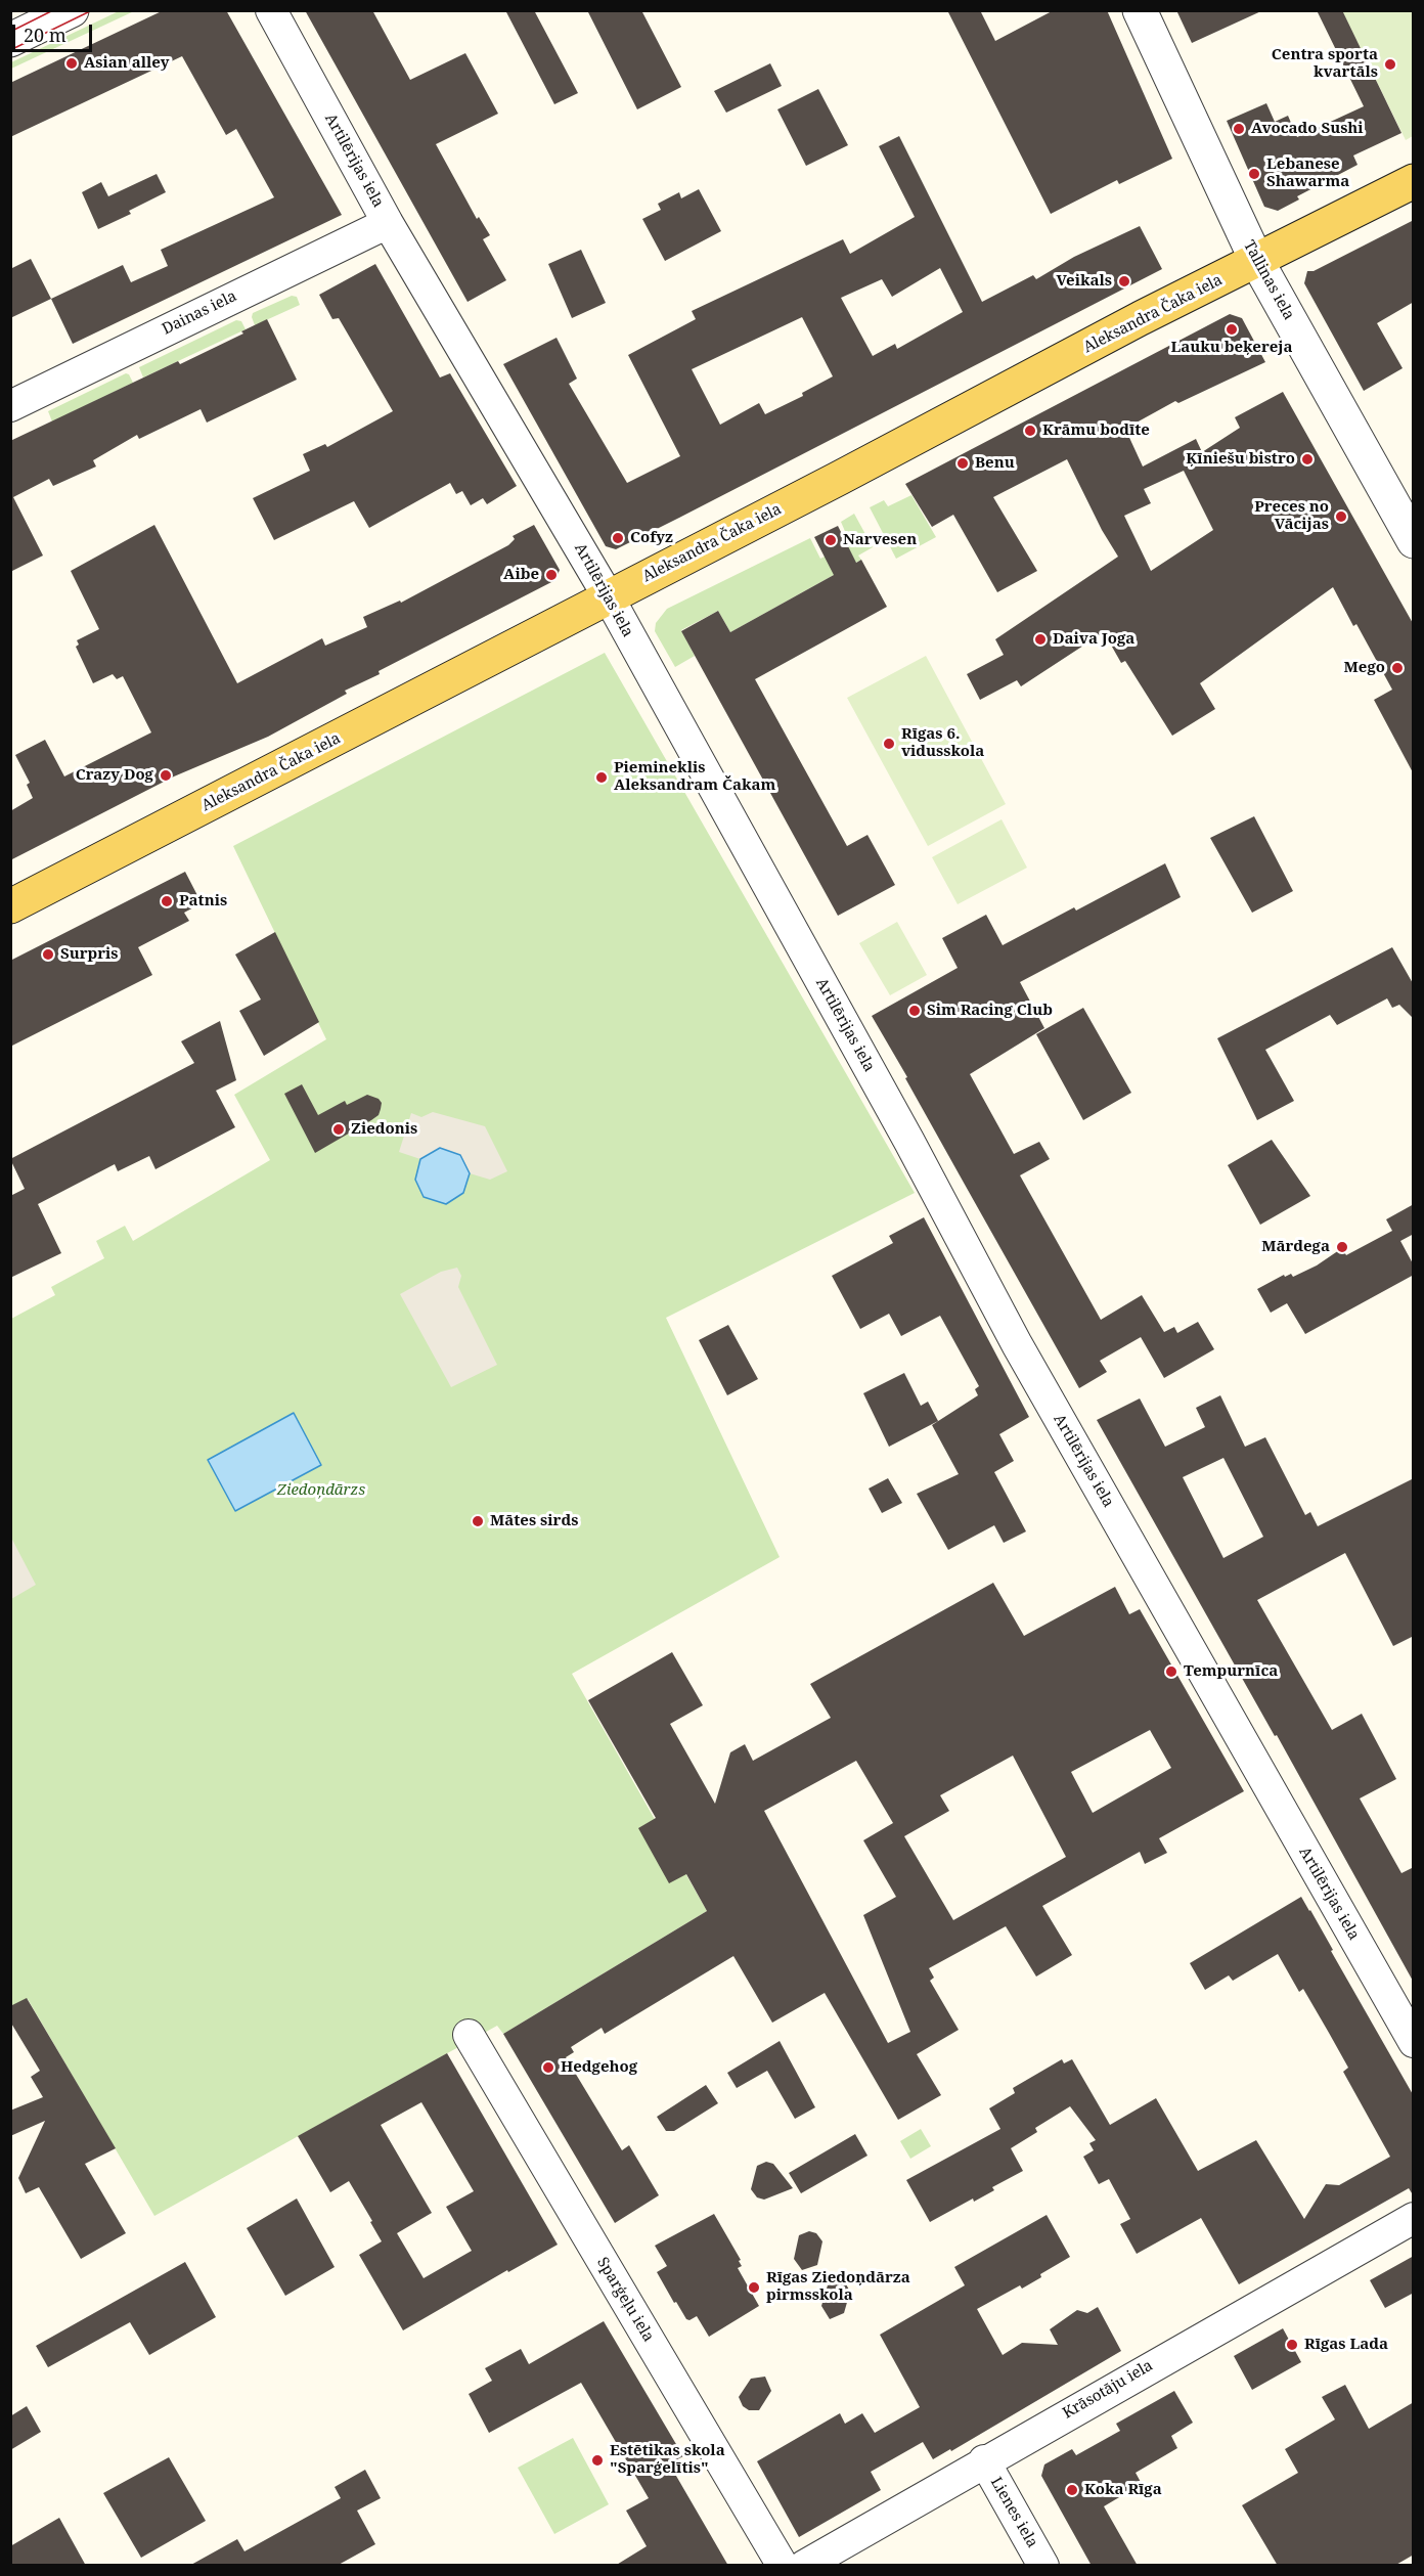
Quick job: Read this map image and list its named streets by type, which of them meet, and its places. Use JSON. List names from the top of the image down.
{
  "streets": {
    "main road": ["Aleksandra Čaka iela"],
    "street": [
      "Artilērijas iela",
      "Tallinas iela",
      "Dainas iela",
      "Sparģeļu iela",
      "Krāsotāju iela",
      "Lienes iela"
    ]
  },
  "crossings": [
    ["Artilērijas iela", "Dainas iela"],
    ["Artilērijas iela", "Aleksandra Čaka iela"],
    ["Tallinas iela", "Aleksandra Čaka iela"],
    ["Krāsotāju iela", "Lienes iela"]
  ],
  "parks": ["Ziedoņdārzs"],
  "places": [
    "Asian alley",
    "Centra sporta kvartāls",
    "Avocado Sushi",
    "Lebanese Shawarma",
    "Veikals",
    "Lauku beķereja",
    "Krāmu bodīte",
    "Ķīniešu bistro",
    "Benu",
    "Preces no Vācijas",
    "Cofyz",
    "Narvesen",
    "Aibe",
    "Daiva Joga",
    "Mego",
    "Rīgas 6. vidusskola",
    "Crazy Dog",
    "Piemineklis Aleksandram Čakam",
    "Patnis",
    "Surpris",
    "Sim Racing Club",
    "Ziedonis",
    "Mārdega",
    "Mātes sirds",
    "Tempurnīca",
    "Hedgehog",
    "Rīgas Ziedoņdārza pirmsskola",
    "Rīgas Lada",
    "Estētikas skola \"Sparģelītis\"",
    "Koka Rīga"
  ],
  "scale_bar": "20 m"
}
